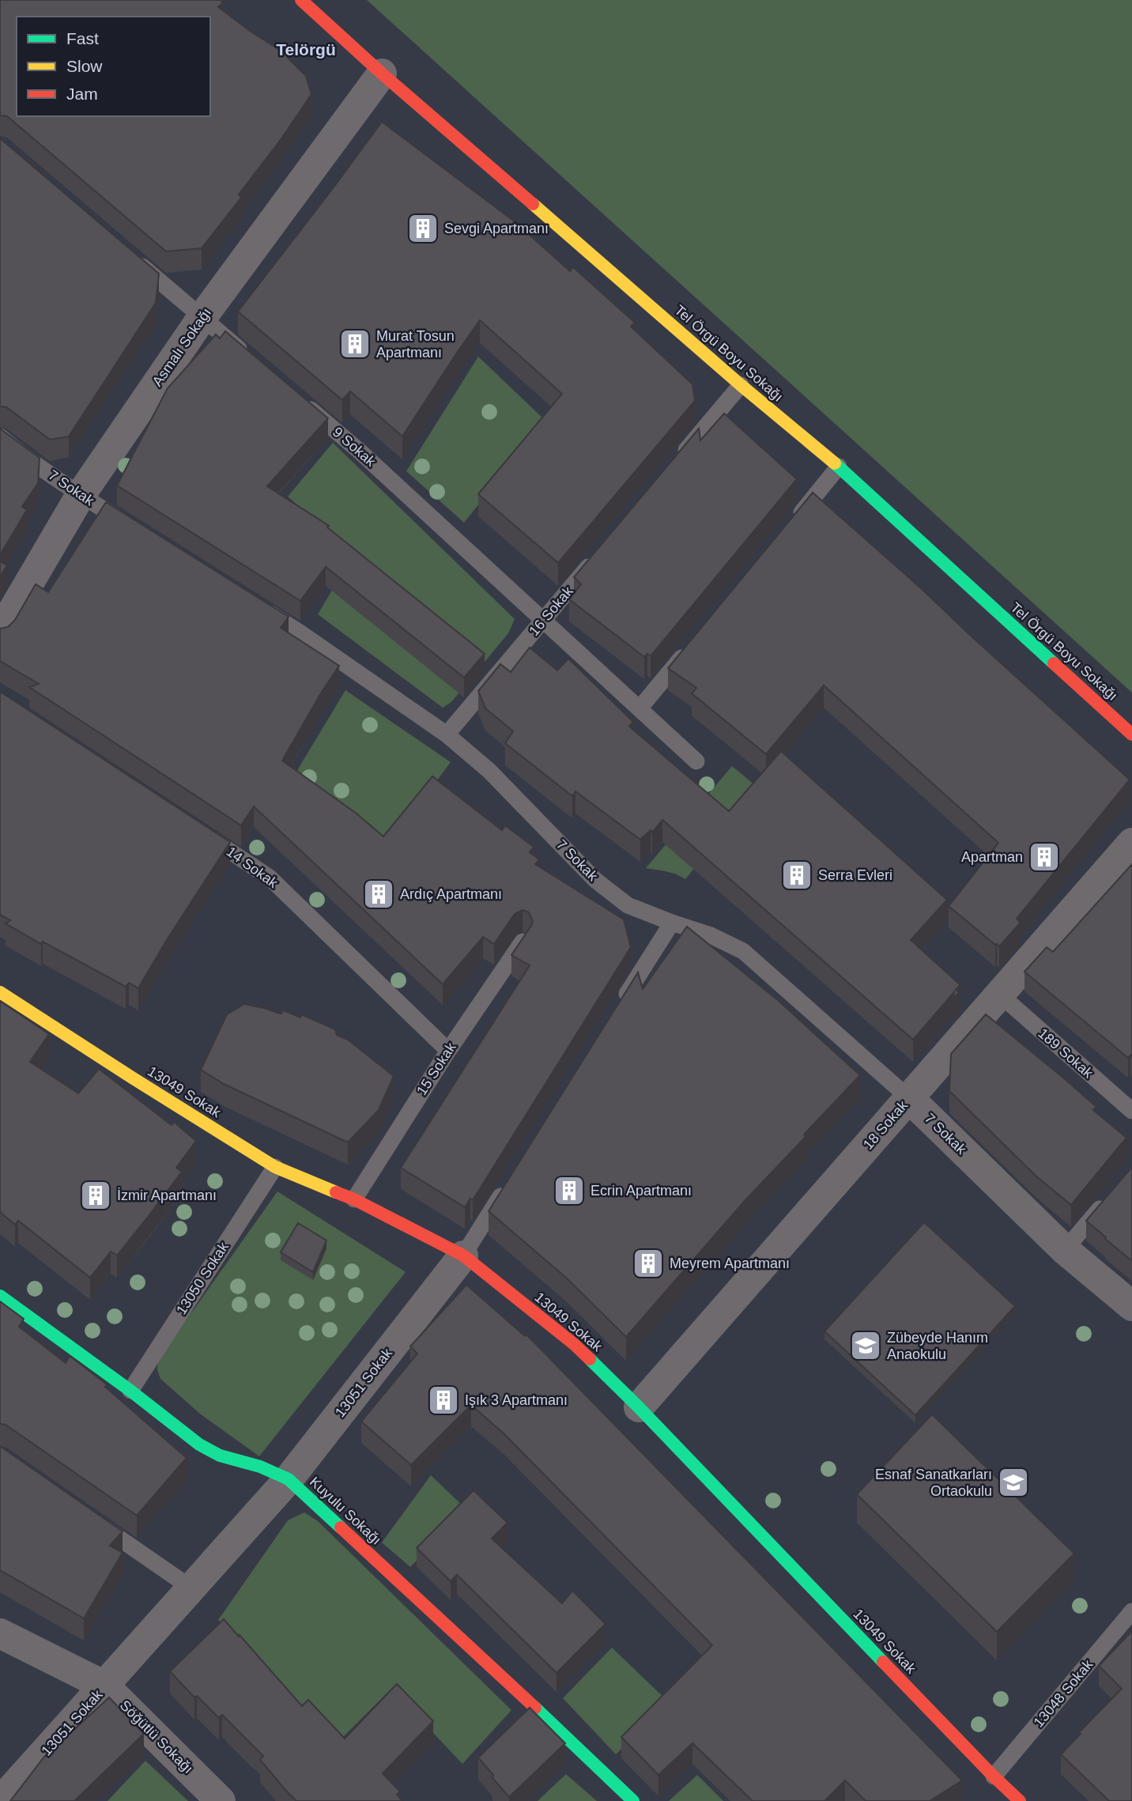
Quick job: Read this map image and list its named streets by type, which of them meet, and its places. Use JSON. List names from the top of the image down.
{
  "streets": {
    "street": [
      "Asmalı Sokağı",
      "Tel Örgü Boyu Sokağı",
      "7 Sokak",
      "13049 Sokak",
      "18 Sokak",
      "13051 Sokak",
      "Kuyulu Sokağı",
      "Söğütlü Sokağı"
    ],
    "lane": [
      "9 Sokak",
      "16 Sokak",
      "14 Sokak",
      "189 Sokak",
      "15 Sokak",
      "13050 Sokak",
      "13048 Sokak"
    ]
  },
  "crossings": [
    ["Asmalı Sokağı", "Tel Örgü Boyu Sokağı"],
    ["Asmalı Sokağı", "7 Sokak"],
    ["9 Sokak", "16 Sokak"],
    ["7 Sokak", "16 Sokak"],
    ["7 Sokak", "18 Sokak"],
    ["14 Sokak", "15 Sokak"],
    ["189 Sokak", "18 Sokak"],
    ["15 Sokak", "13049 Sokak"],
    ["13049 Sokak", "18 Sokak"],
    ["13049 Sokak", "13050 Sokak"],
    ["13049 Sokak", "13051 Sokak"],
    ["13049 Sokak", "13048 Sokak"],
    ["13050 Sokak", "Kuyulu Sokağı"],
    ["13051 Sokak", "Kuyulu Sokağı"],
    ["13051 Sokak", "Söğütlü Sokağı"]
  ],
  "districts": ["Telörgü"],
  "places": {
    "building": [
      "Sevgi Apartmanı",
      "Murat Tosun Apartmanı",
      "Apartman",
      "Serra Evleri",
      "Ardıç Apartmanı",
      "Ecrin Apartmanı",
      "İzmir Apartmanı",
      "Meyrem Apartmanı",
      "Işık 3 Apartmanı"
    ],
    "school or university": ["Zübeyde Hanım Anaokulu", "Esnaf Sanatkarları Ortaokulu"]
  },
  "legend": ["Fast", "Slow", "Jam"]
}
